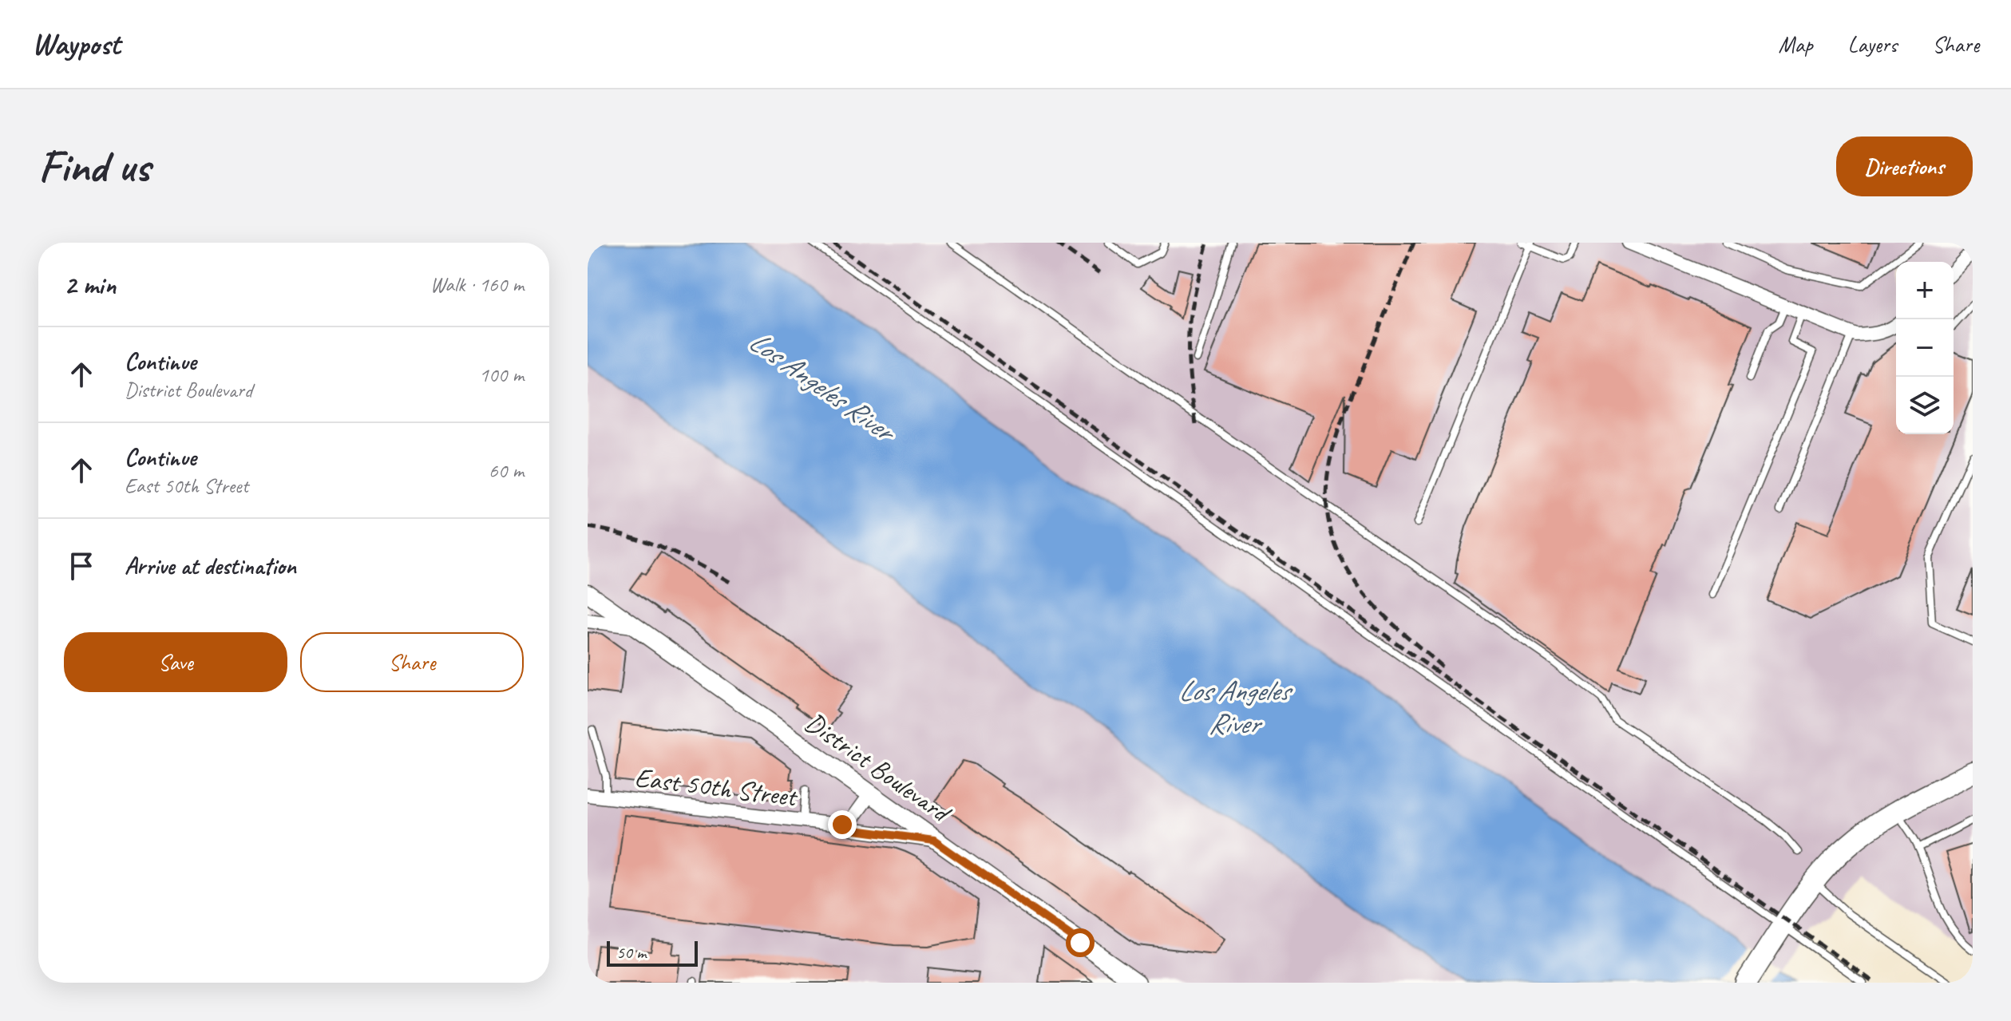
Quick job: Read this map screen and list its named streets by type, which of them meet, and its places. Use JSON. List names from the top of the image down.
{
  "streets": {
    "main road": ["District Boulevard"],
    "street": ["East 50th Street"]
  },
  "crossings": [
    ["District Boulevard", "East 50th Street"]
  ],
  "water": ["Los Angeles River"],
  "scale_bar": "50 m",
  "page": {
    "header": "Waypost",
    "nav": ["Map", "Layers", "Share"],
    "buttons": [
      "Directions",
      ["Save", "Share"]
    ],
    "title": "Find us",
    "heading": ["2 min", "Walk · 160 m"],
    "map_buttons": ["+", "−"],
    "list": [
      ["Continue", "District Boulevard", "100 m"],
      ["Continue", "East 50th Street", "60 m"],
      "Arrive at destination"
    ],
    "scale": "50 m"
  }
}
